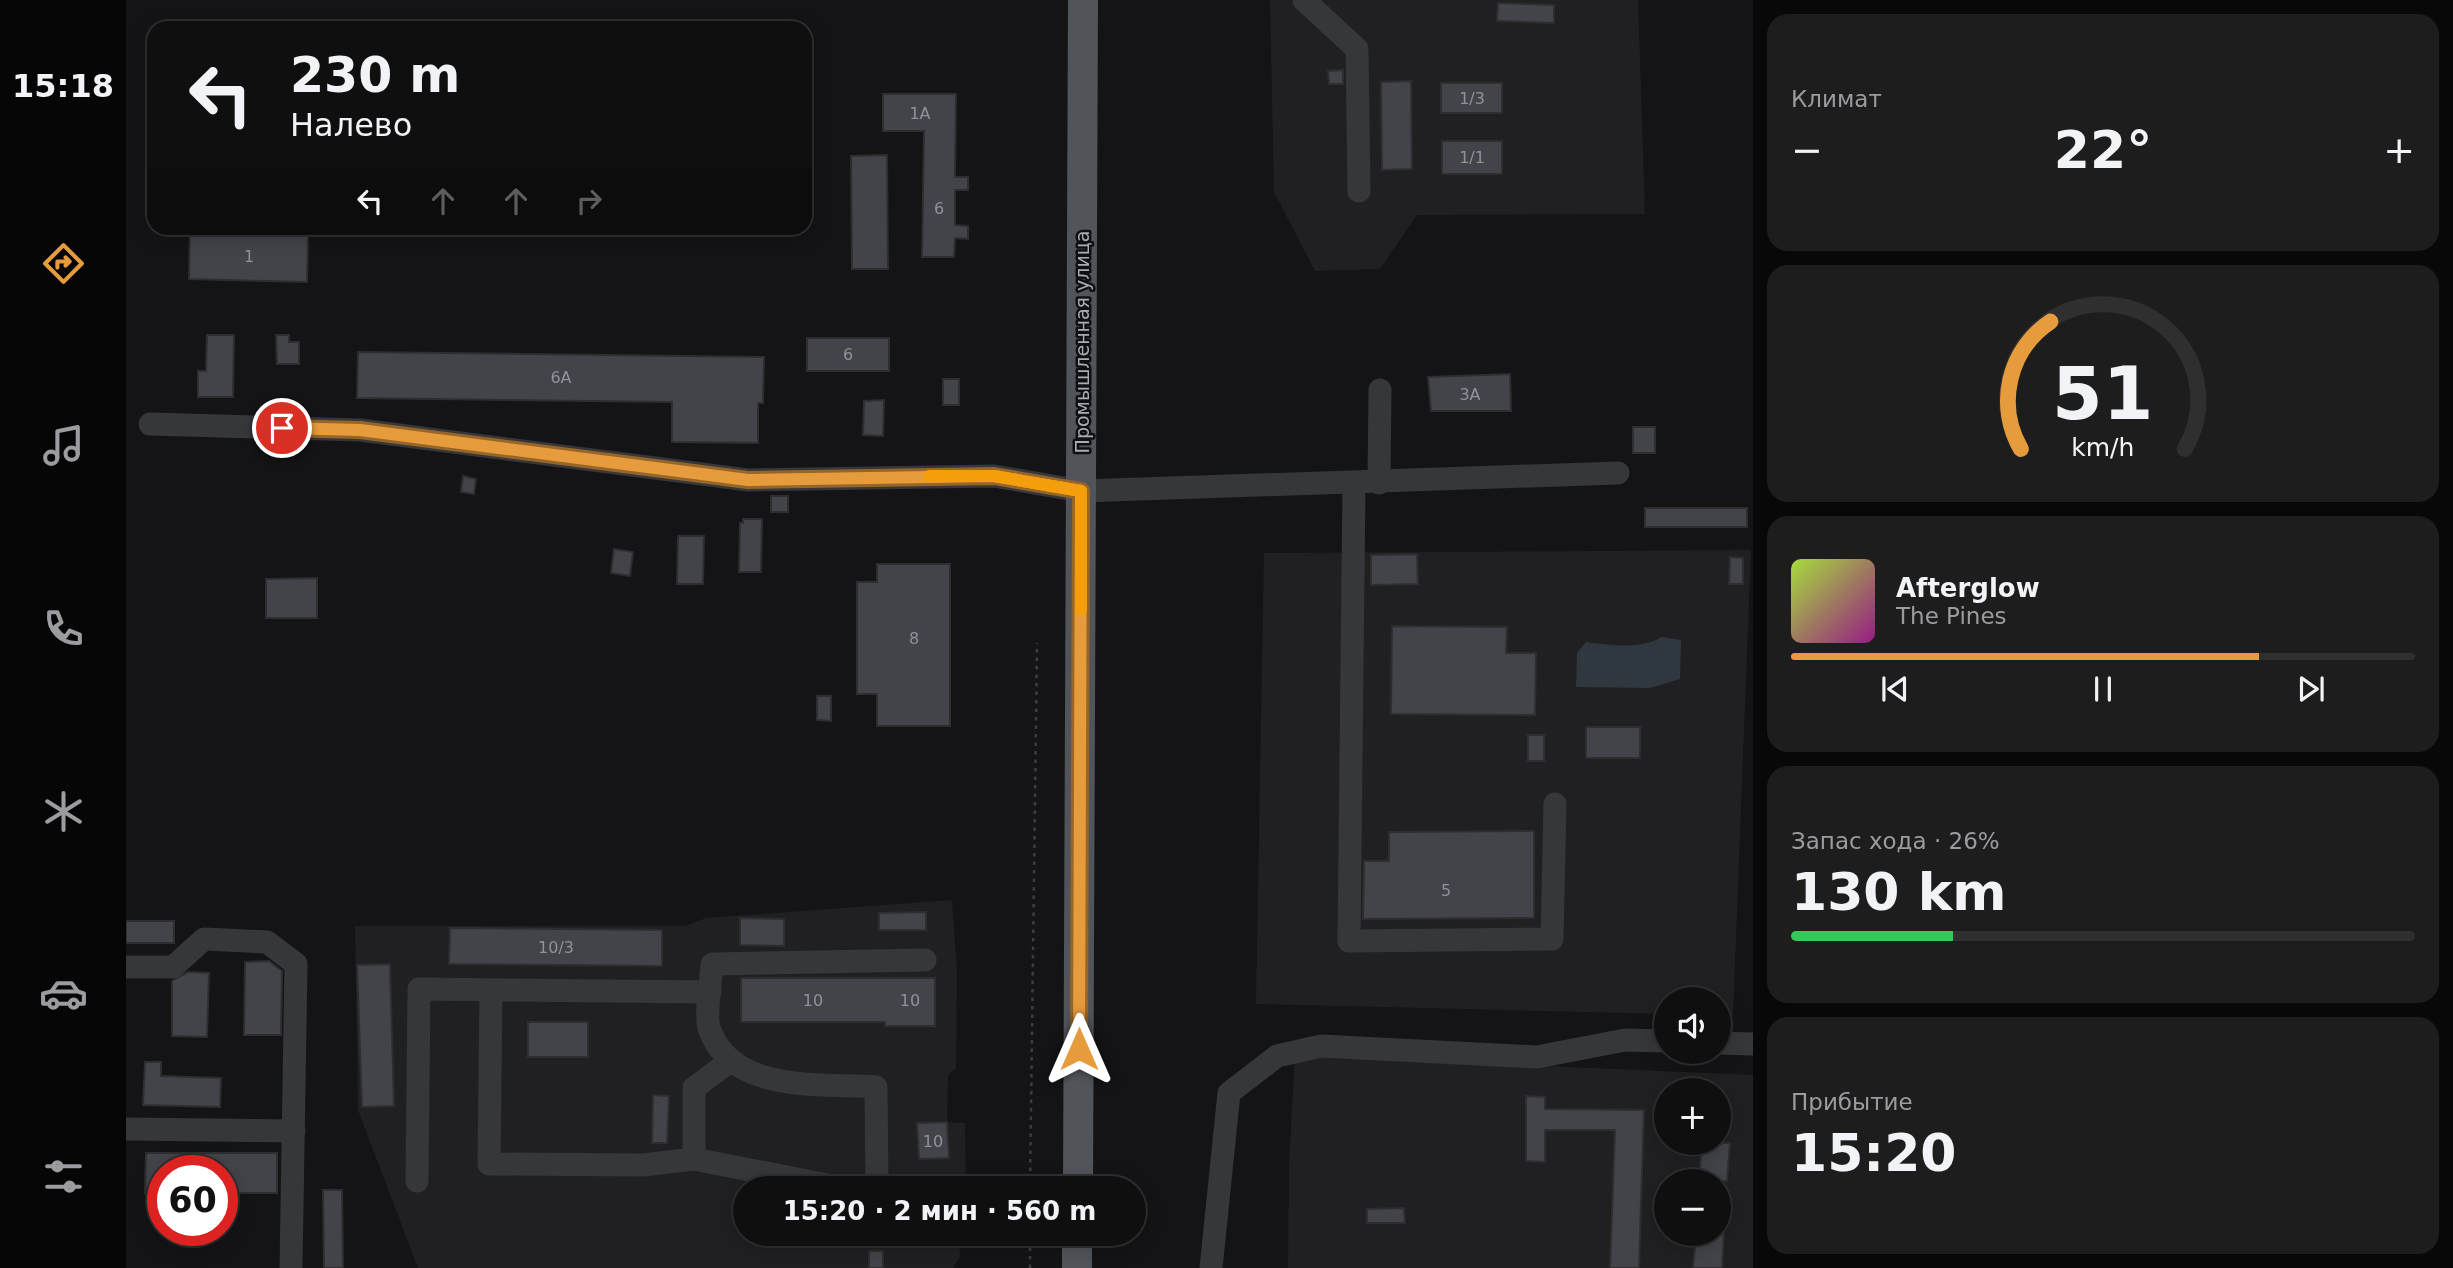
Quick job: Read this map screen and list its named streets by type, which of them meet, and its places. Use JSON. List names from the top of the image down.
{
  "streets": {
    "main road": ["Промышленная улица"]
  },
  "house_numbers": [
    "1/3",
    "1А",
    "1/1",
    "6",
    "1",
    "6",
    "6А",
    "3А",
    "8",
    "5",
    "10/3",
    "10",
    "10",
    "10"
  ],
  "page": {
    "tabs": "15:18",
    "tile": [
      "Климат",
      ["Запас хода · 26%", "130 km"],
      ["Прибытие", "15:20"]
    ],
    "turn": ["230 m", "Налево"],
    "heat": ["−", "22°", "+"],
    "song": ["Afterglow", "The Pines"],
    "map_buttons": ["+", "−"],
    "limit": "60",
    "trip": "15:20 · 2 мин · 560 m",
    "gauge": ["51", "km/h"]
  }
}
